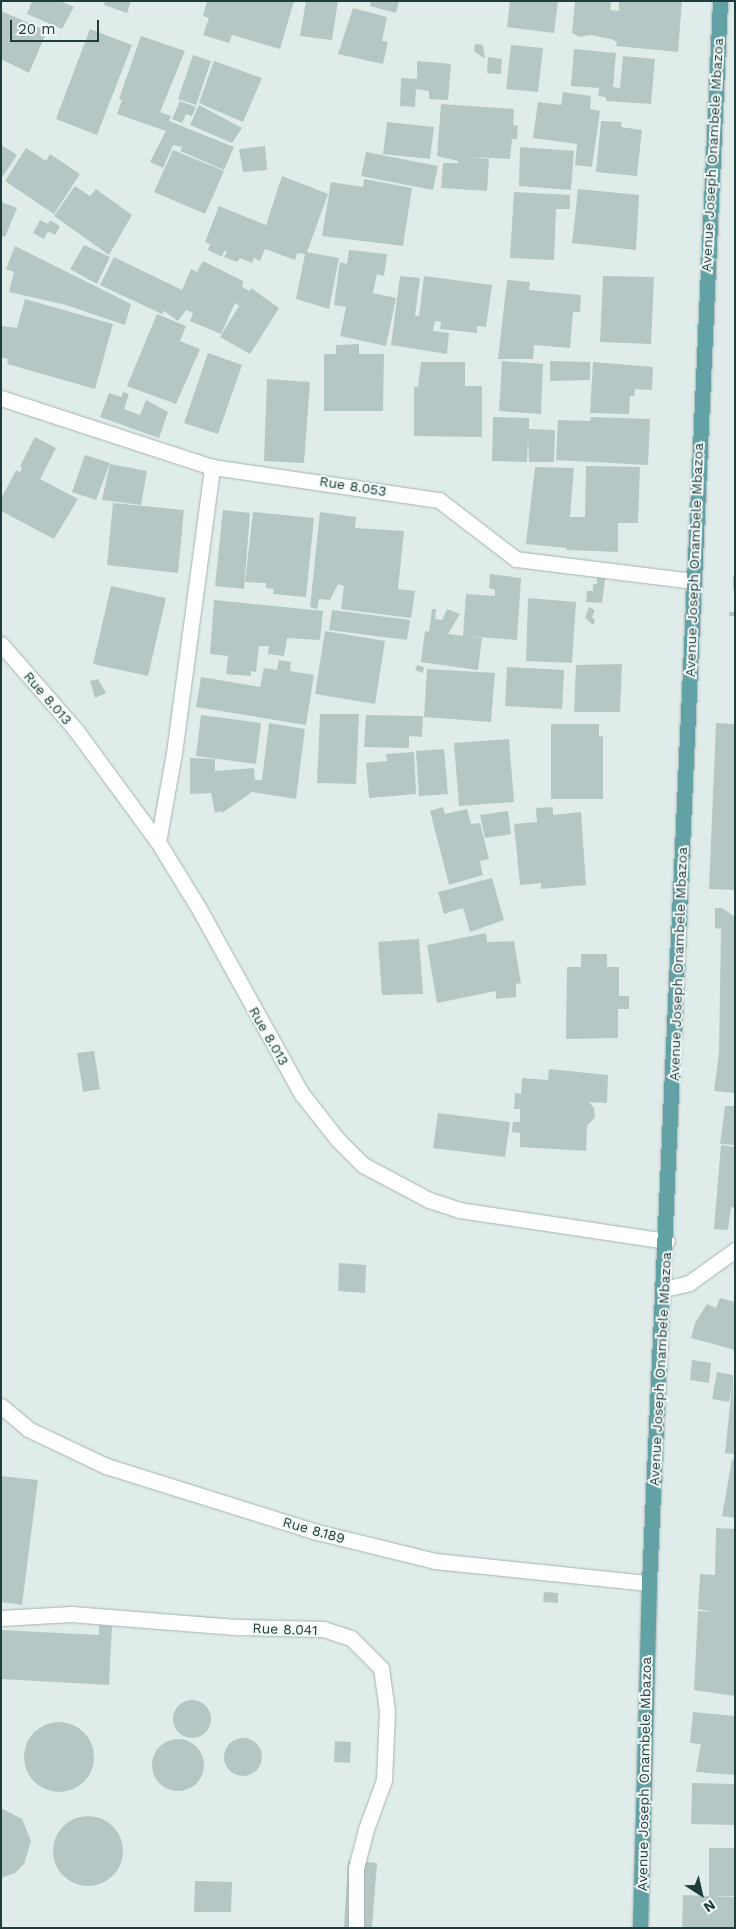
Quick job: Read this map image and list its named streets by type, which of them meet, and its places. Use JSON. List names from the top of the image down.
{
  "streets": {
    "main road": ["Avenue Joseph Onambele Mbazoa"],
    "street": [
      "Rue 8.053",
      "Rue 8.013",
      "Rue 8.189",
      "Rue 8.041"
    ]
  },
  "crossings": [
    ["Avenue Joseph Onambele Mbazoa", "Rue 8.053"],
    ["Avenue Joseph Onambele Mbazoa", "Rue 8.013"],
    ["Avenue Joseph Onambele Mbazoa", "Rue 8.189"]
  ],
  "scale_bar": "20 m",
  "north": "bottom right"
}
